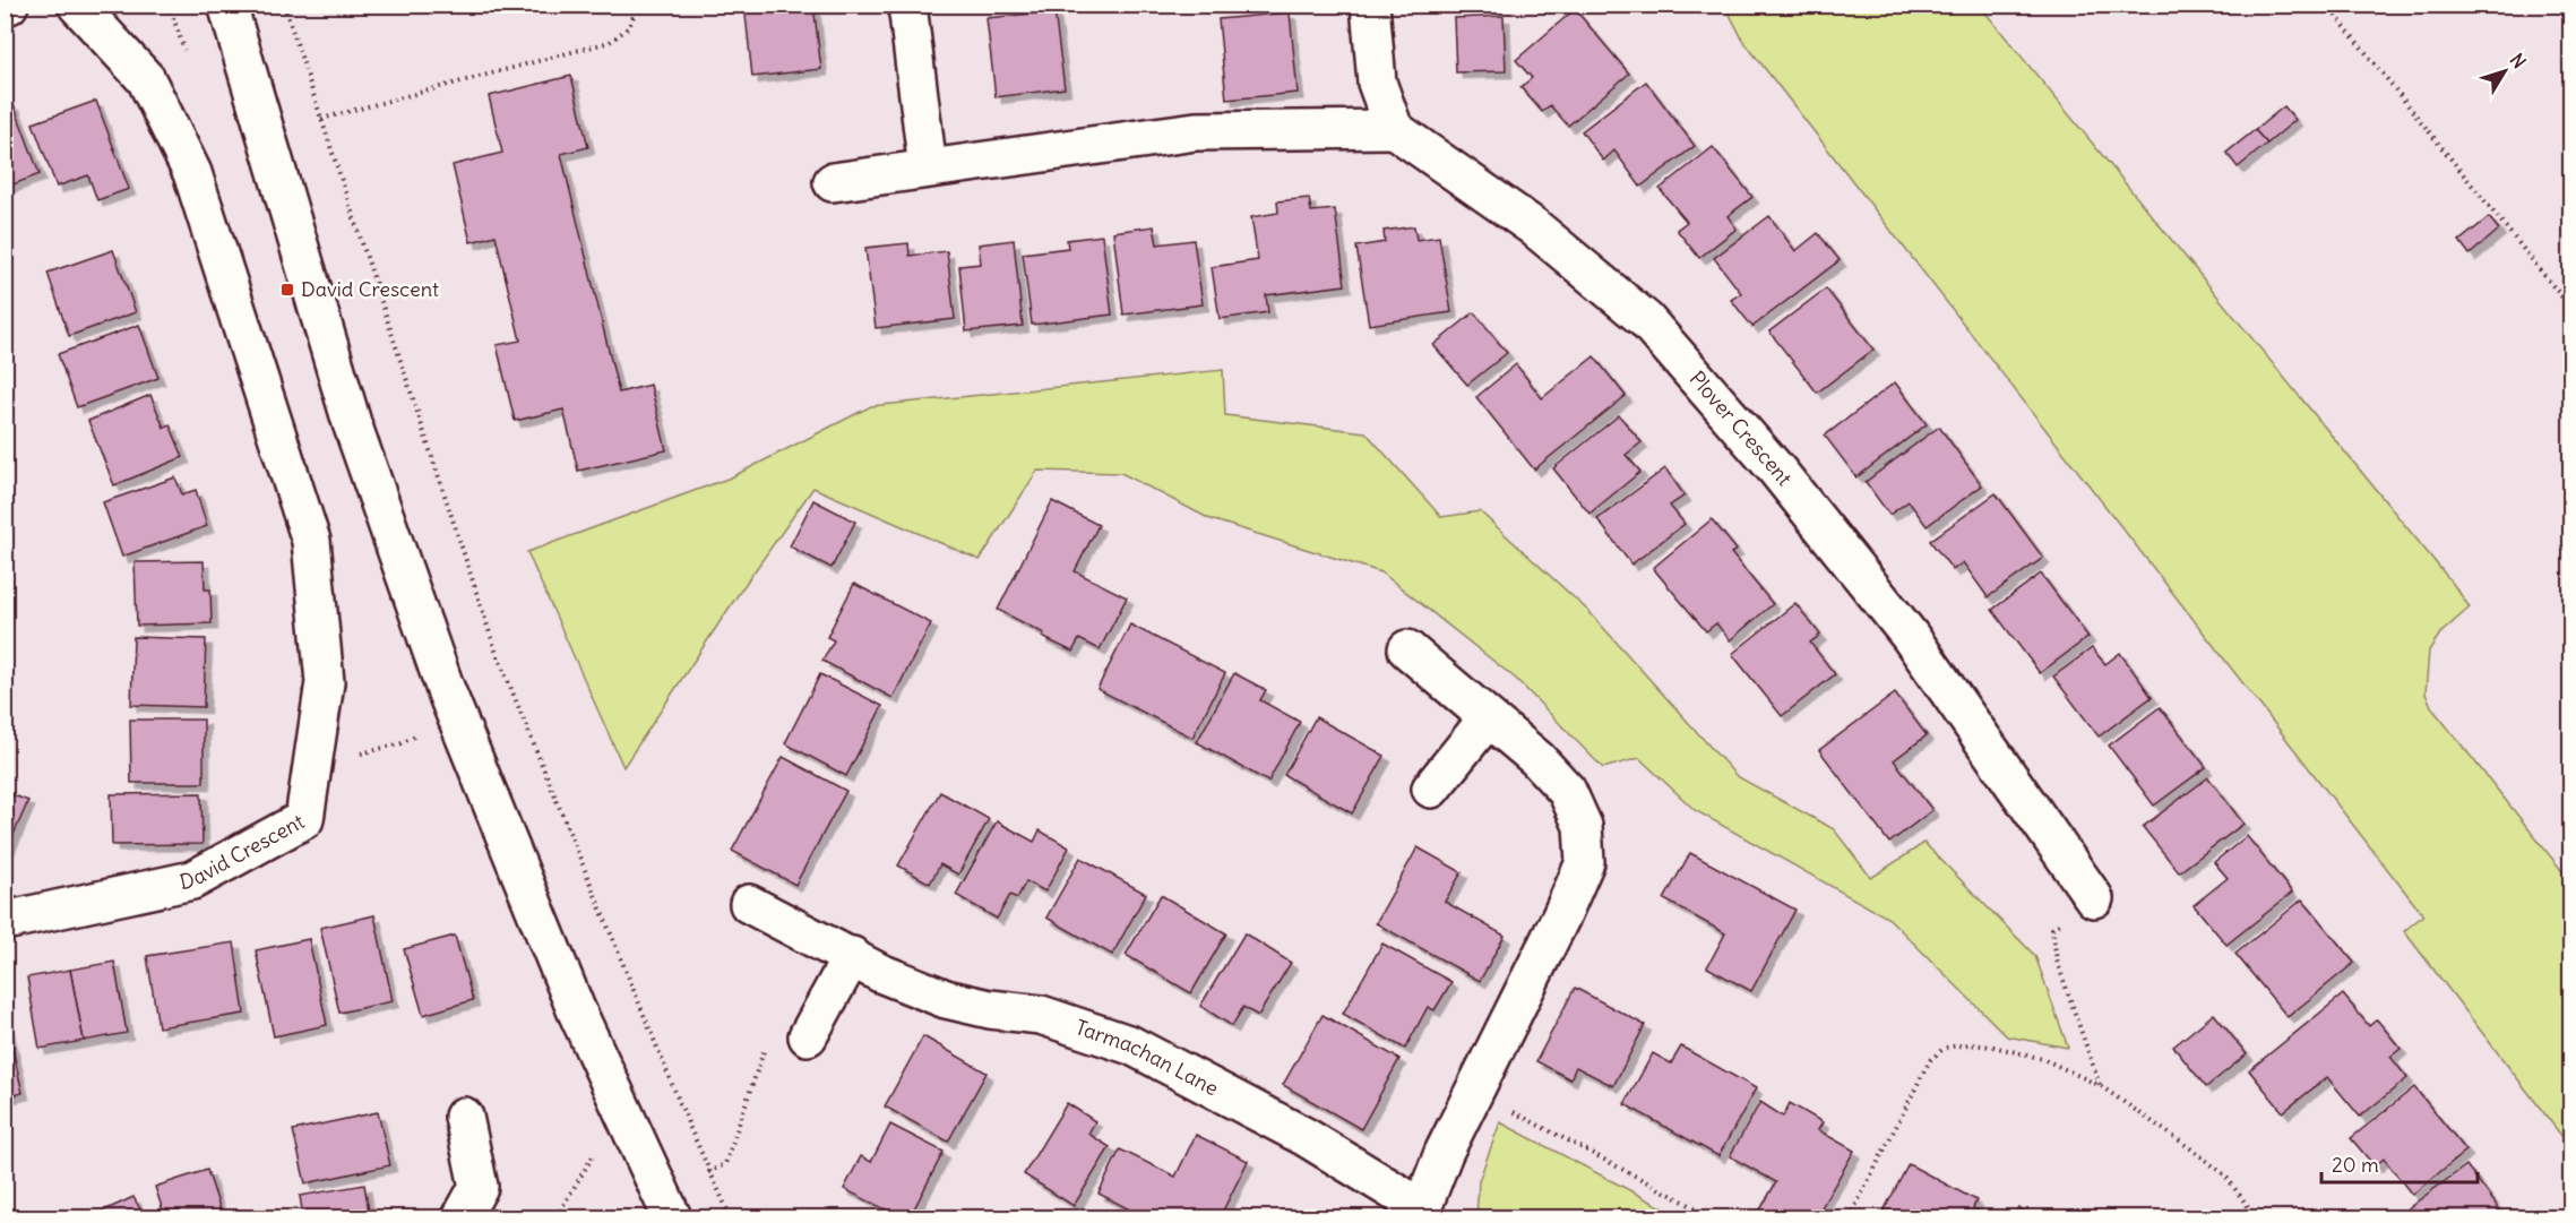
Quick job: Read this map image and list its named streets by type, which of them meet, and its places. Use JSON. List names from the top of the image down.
{
  "streets": {
    "street": ["Plover Crescent", "David Crescent", "Tarmachan Lane"]
  },
  "places": {
    "transit": ["David Crescent"]
  },
  "scale_bar": "20 m",
  "north": "top right"
}
